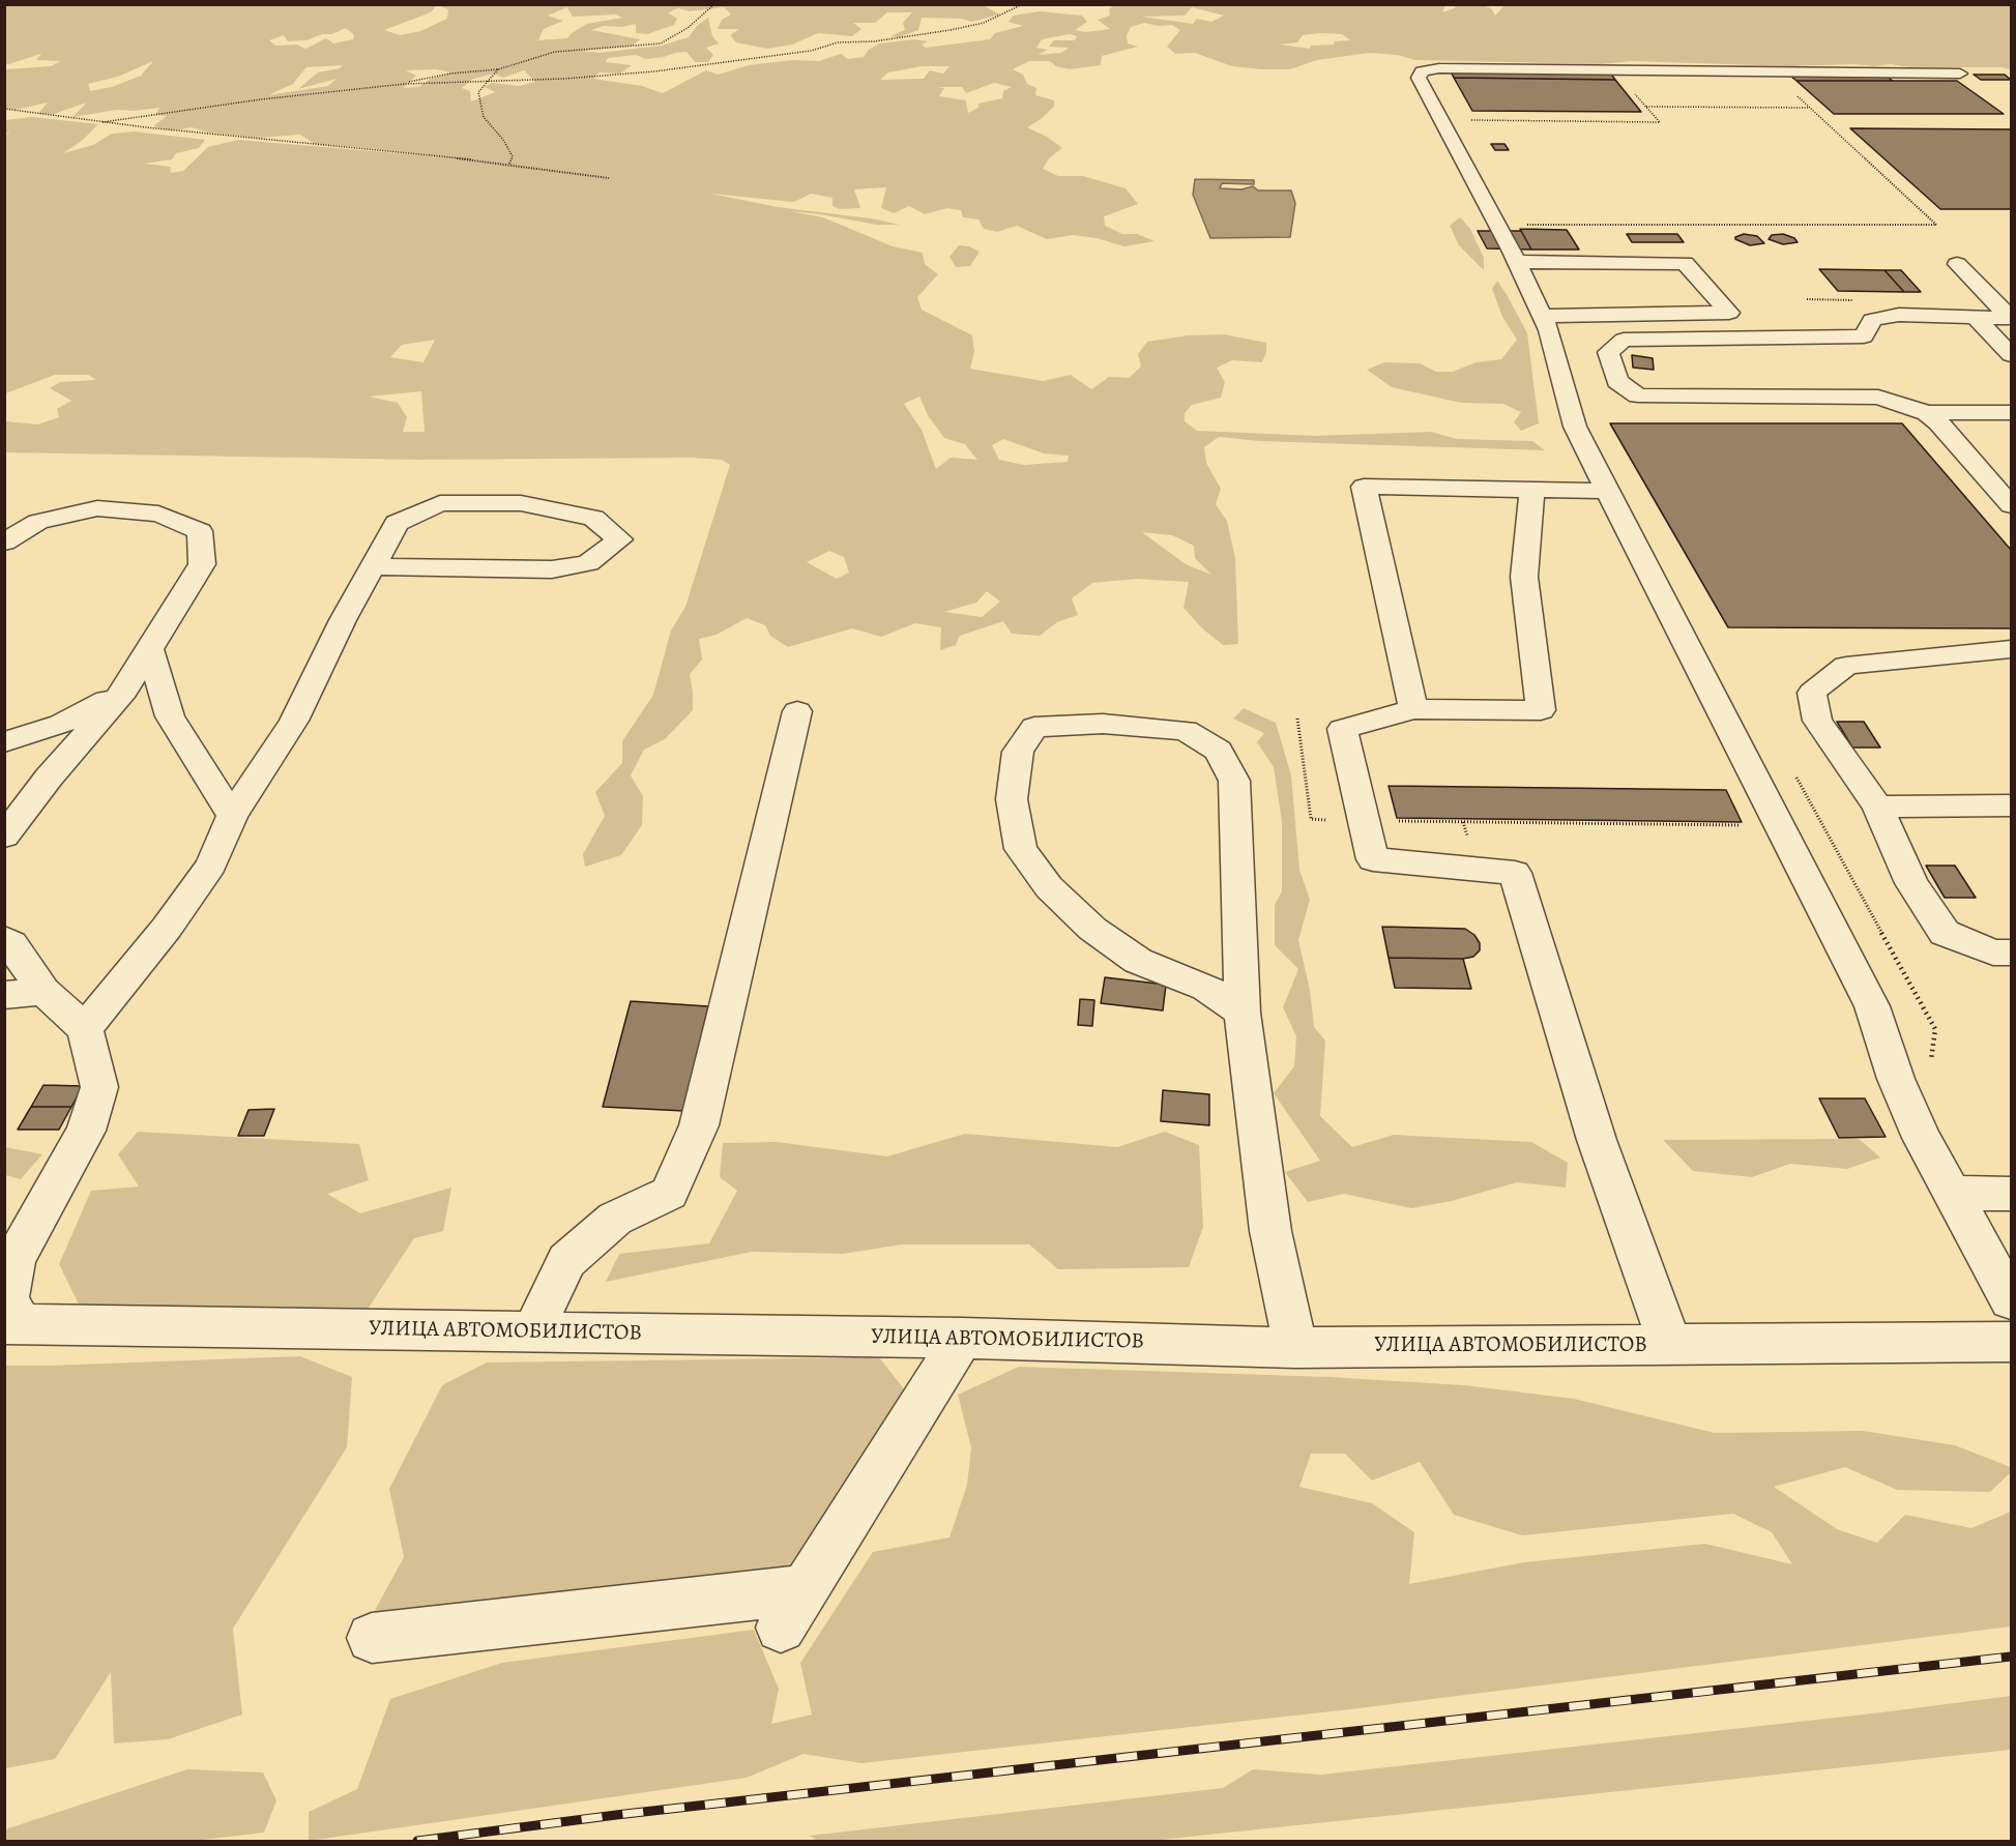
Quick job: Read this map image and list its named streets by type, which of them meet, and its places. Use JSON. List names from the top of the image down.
{
  "streets": {
    "street": ["УЛИЦА АВТОМОБИЛИСТОВ"]
  }
}
